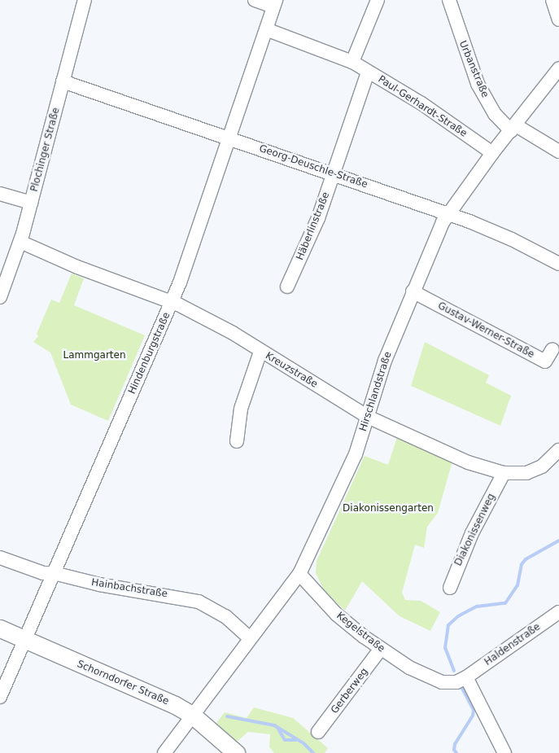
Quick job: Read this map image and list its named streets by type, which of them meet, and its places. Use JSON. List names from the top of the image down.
{
  "streets": {
    "main road": ["Schorndorfer Straße"],
    "street": [
      "Urbanstraße",
      "Paul-Gerhardt-Straße",
      "Plochinger Straße",
      "Georg-Deuschle-Straße",
      "Häberlinstraße",
      "Gustav-Werner-Straße",
      "Hindenburgstraße",
      "Kreuzstraße",
      "Hirschlandstraße",
      "Diakonissenweg",
      "Hainbachstraße",
      "Kegelstraße",
      "Haldenstraße",
      "Gerberweg"
    ]
  },
  "crossings": [
    ["Urbanstraße", "Hirschlandstraße"],
    ["Paul-Gerhardt-Straße", "Häberlinstraße"],
    ["Paul-Gerhardt-Straße", "Hindenburgstraße"],
    ["Paul-Gerhardt-Straße", "Hirschlandstraße"],
    ["Plochinger Straße", "Georg-Deuschle-Straße"],
    ["Plochinger Straße", "Kreuzstraße"],
    ["Georg-Deuschle-Straße", "Häberlinstraße"],
    ["Georg-Deuschle-Straße", "Hindenburgstraße"],
    ["Georg-Deuschle-Straße", "Hirschlandstraße"],
    ["Gustav-Werner-Straße", "Hirschlandstraße"],
    ["Hindenburgstraße", "Kreuzstraße"],
    ["Hindenburgstraße", "Hainbachstraße"],
    ["Hindenburgstraße", "Schorndorfer Straße"],
    ["Kreuzstraße", "Hirschlandstraße"],
    ["Kreuzstraße", "Diakonissenweg"],
    ["Hirschlandstraße", "Hainbachstraße"],
    ["Hirschlandstraße", "Kegelstraße"],
    ["Hirschlandstraße", "Schorndorfer Straße"],
    ["Kegelstraße", "Haldenstraße"],
    ["Kegelstraße", "Gerberweg"]
  ],
  "parks": ["Lammgarten", "Diakonissengarten"]
}
